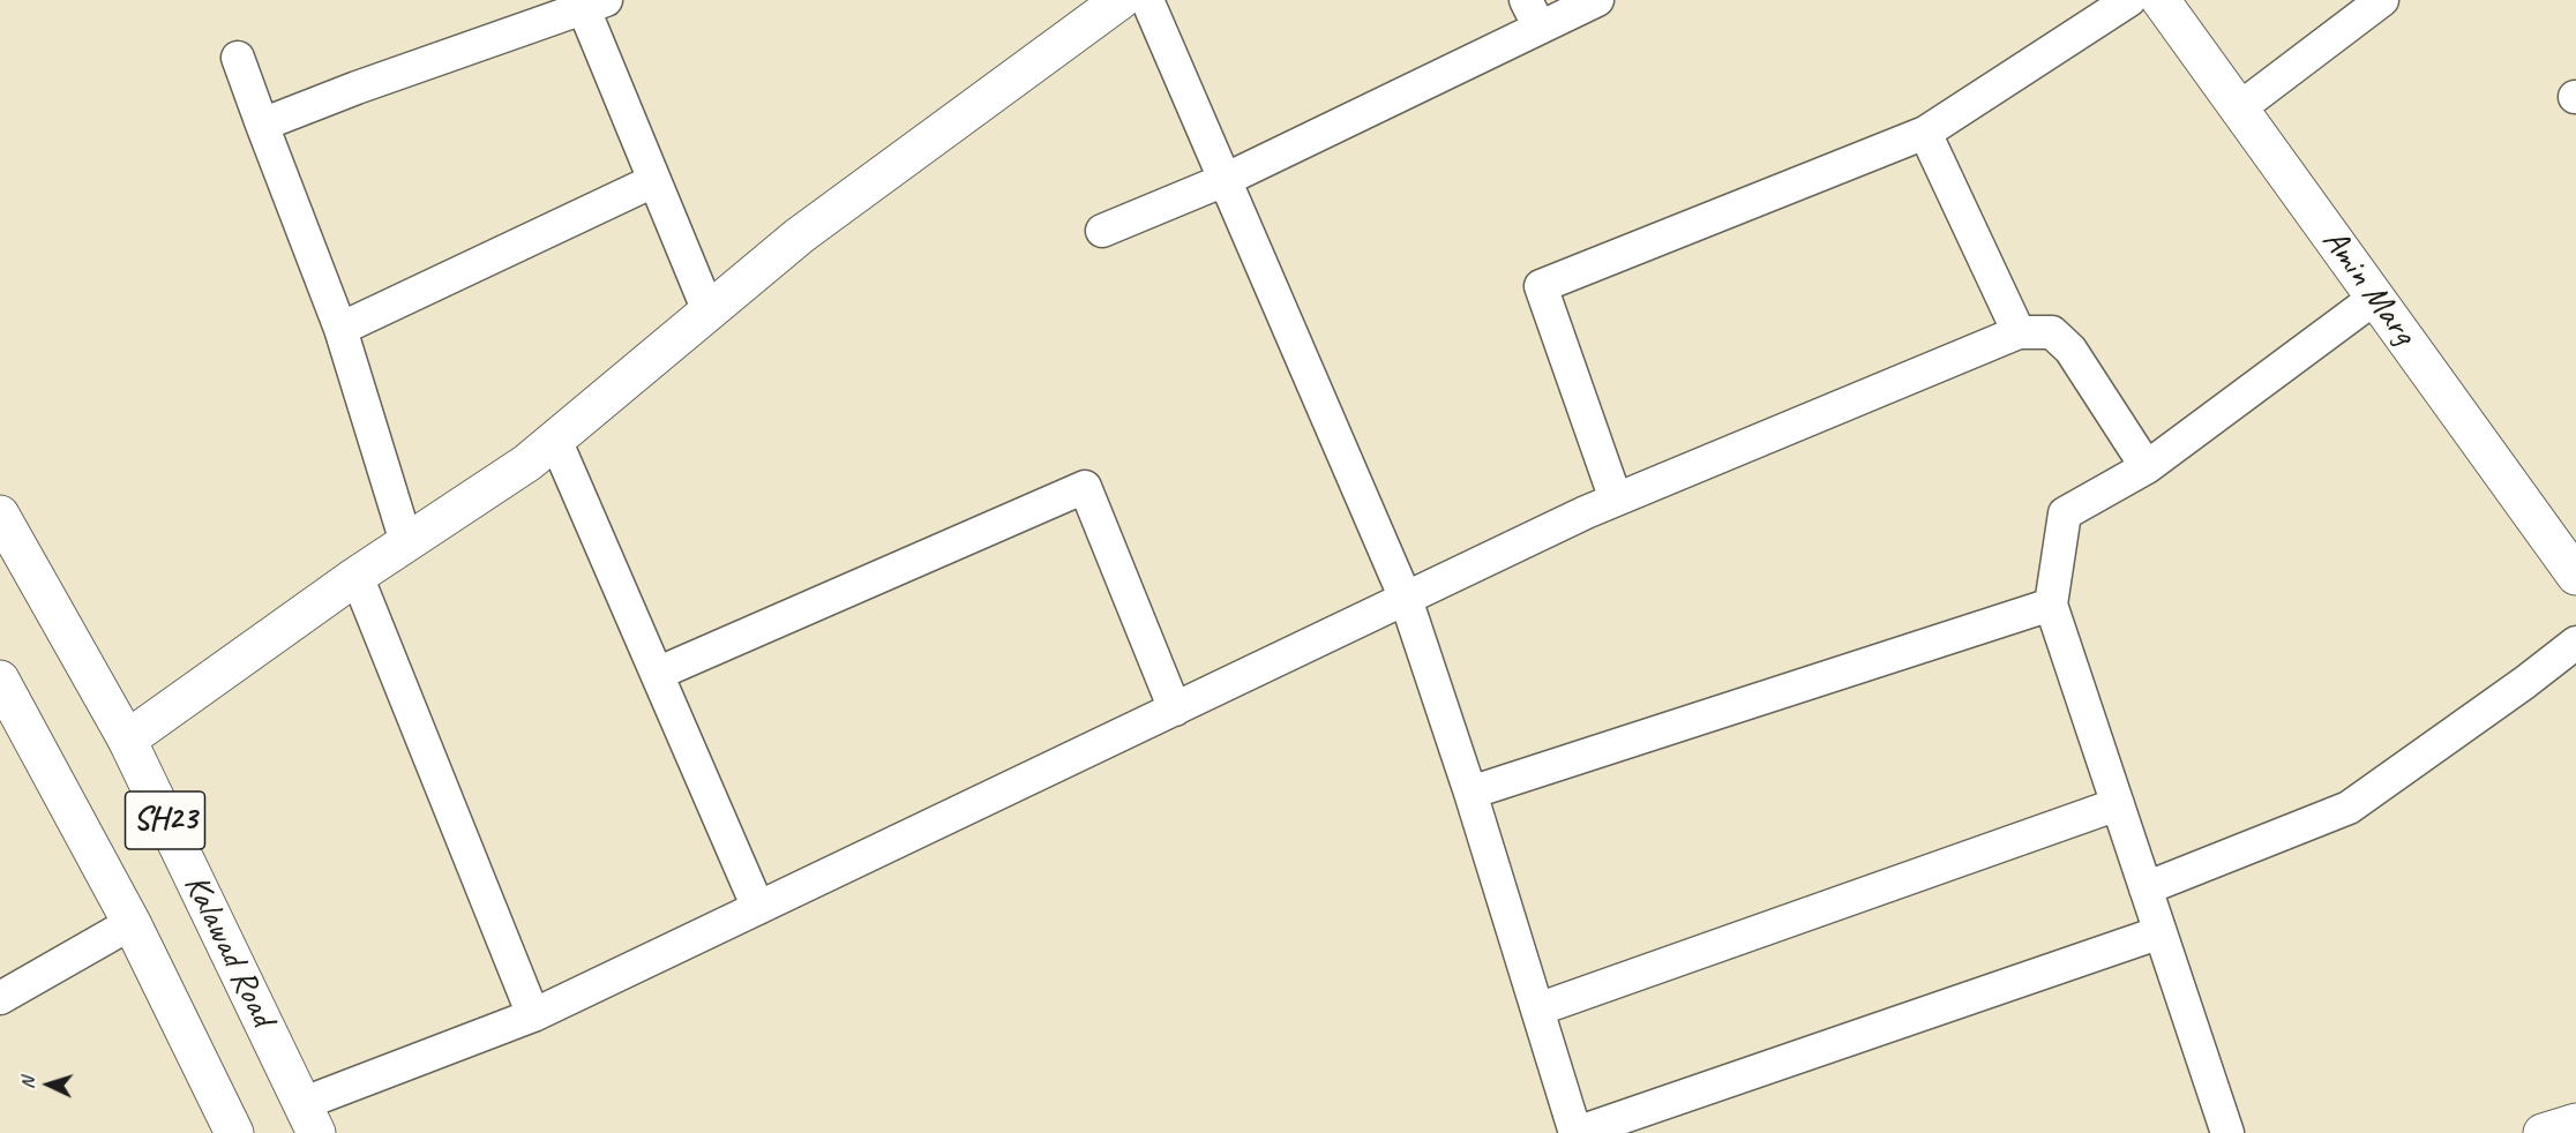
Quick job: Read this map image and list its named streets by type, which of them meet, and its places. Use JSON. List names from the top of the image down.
{
  "streets": {
    "main road": ["Amin Marg", "SH23", "Kalawad Road"]
  },
  "north": "left"
}
